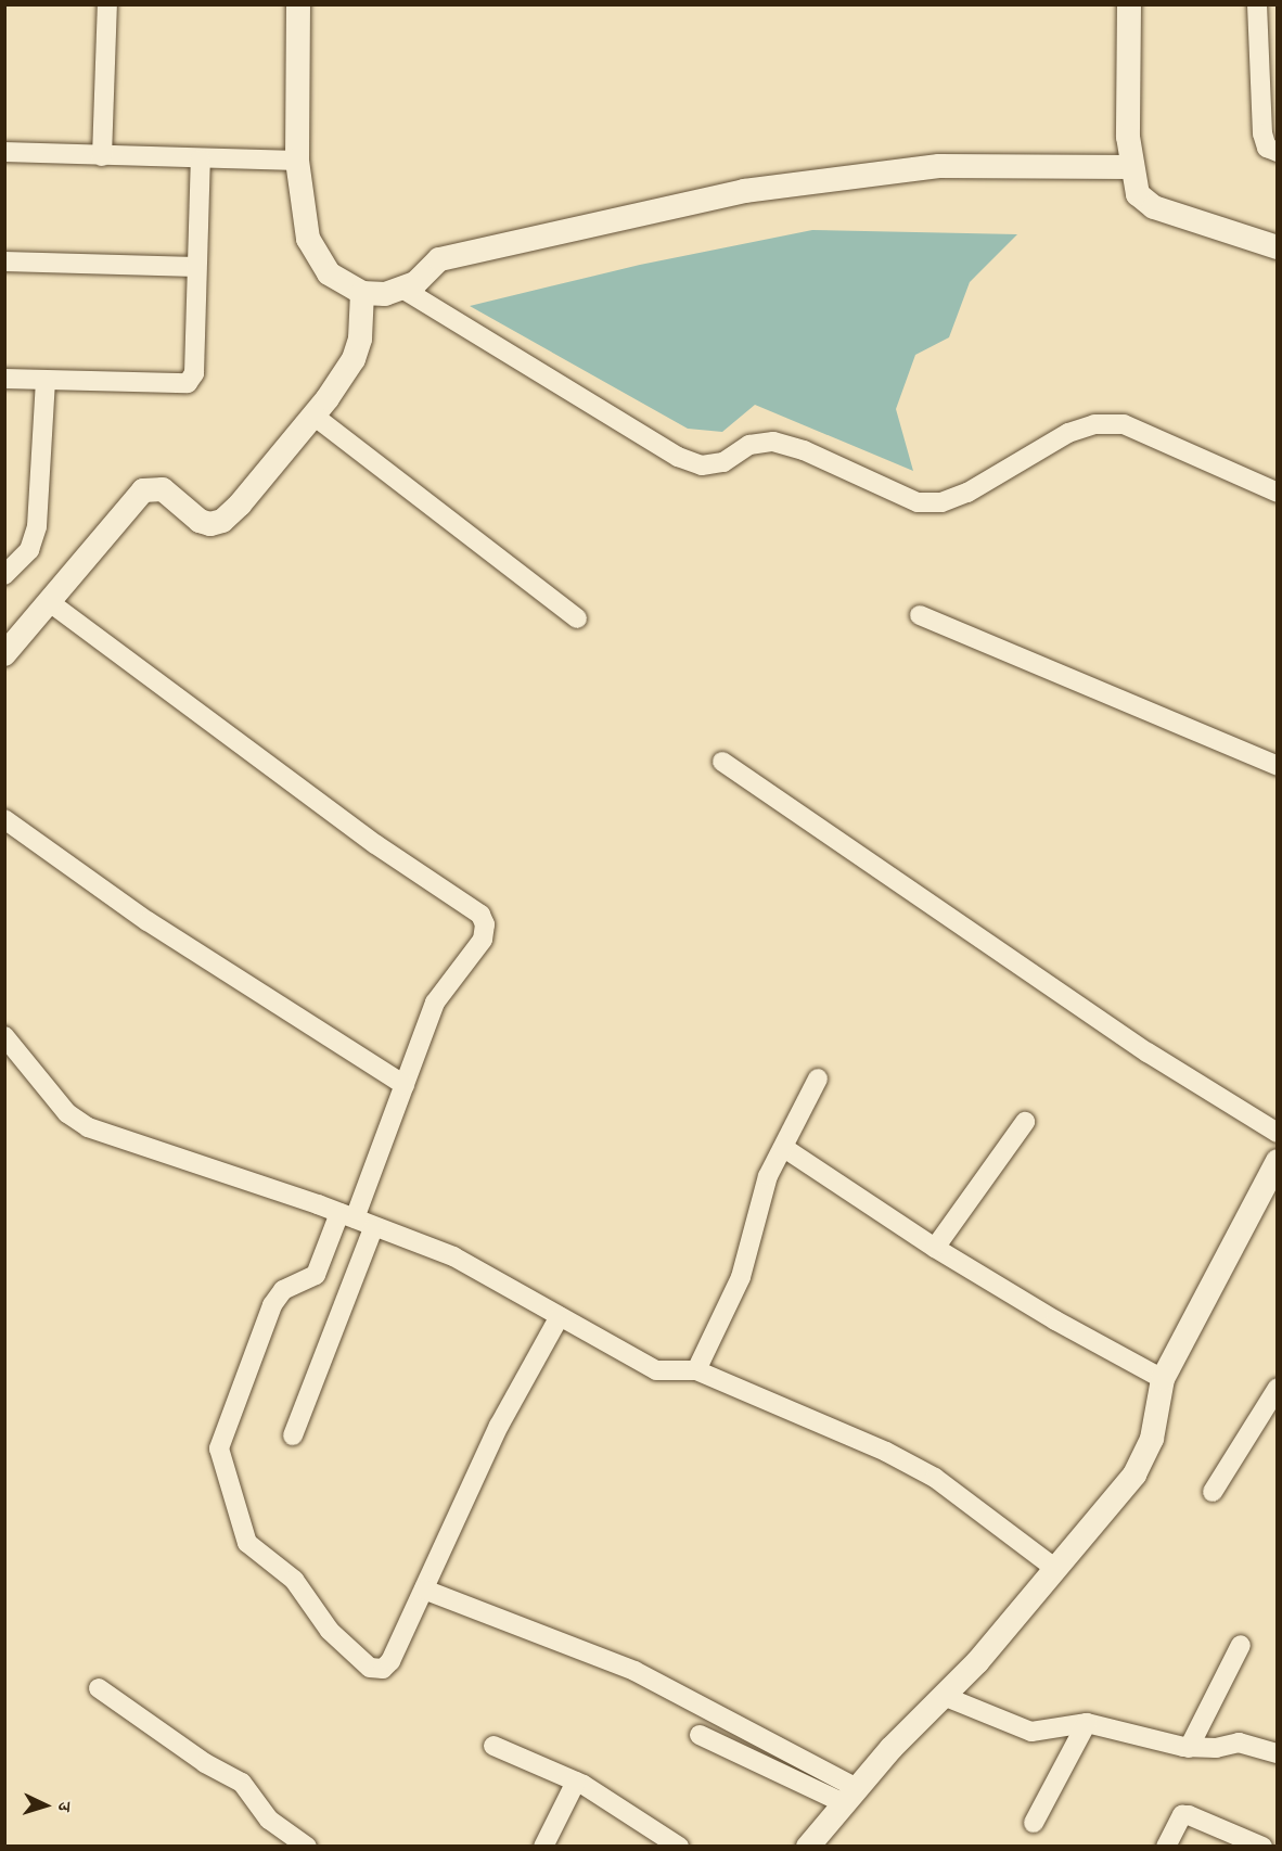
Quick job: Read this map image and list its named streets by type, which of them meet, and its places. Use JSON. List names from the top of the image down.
{
  "north": "right"
}
